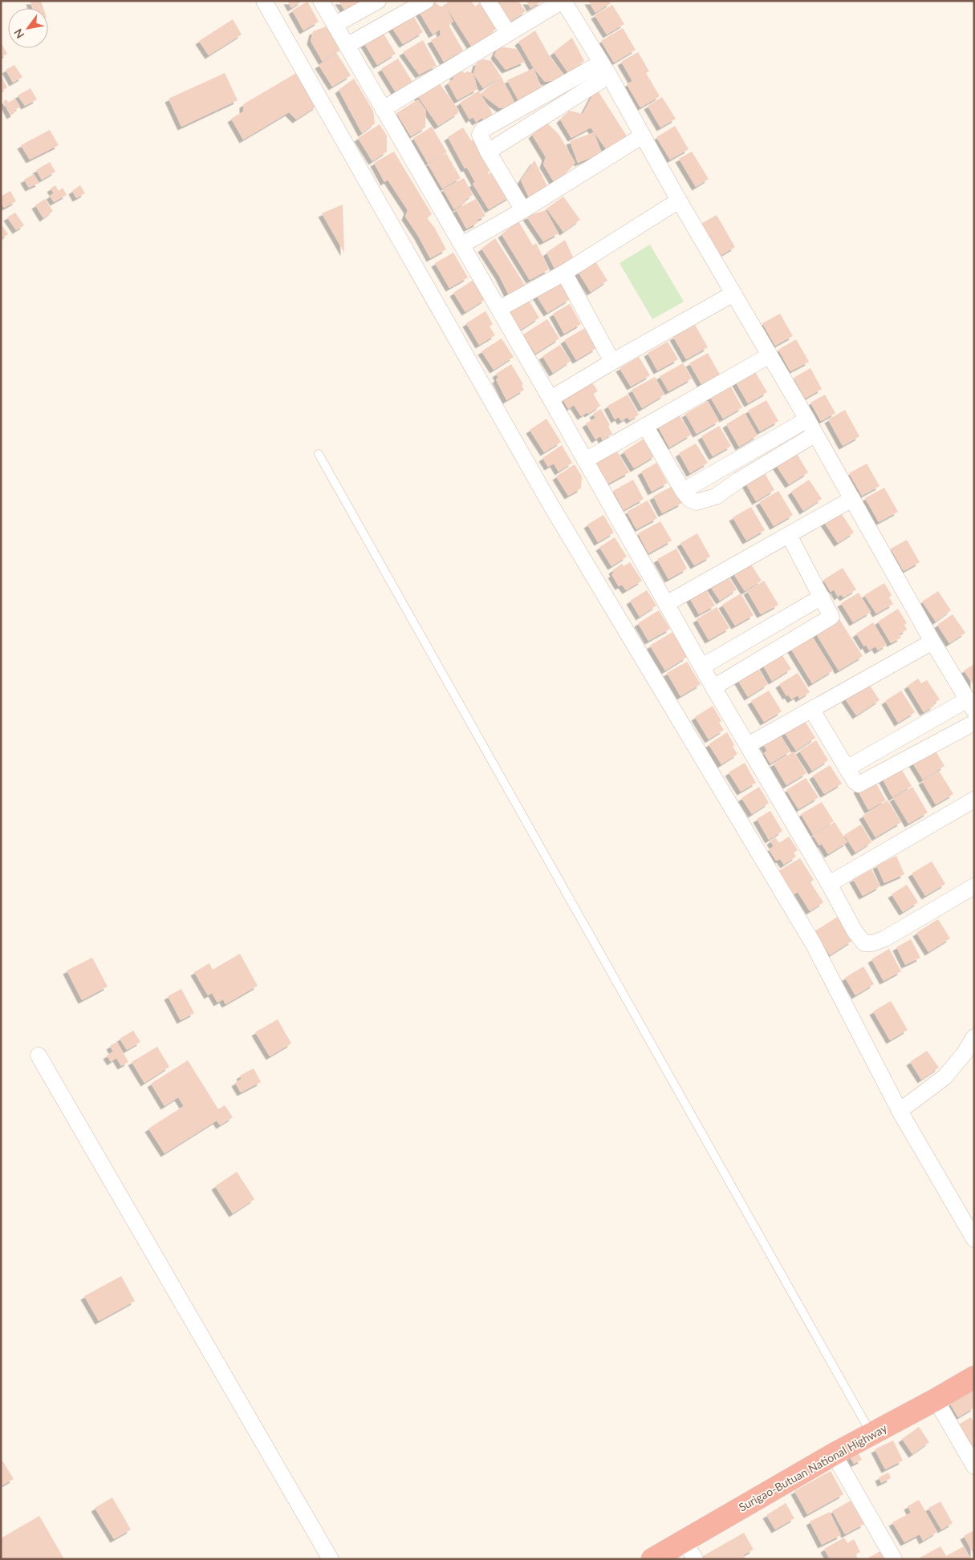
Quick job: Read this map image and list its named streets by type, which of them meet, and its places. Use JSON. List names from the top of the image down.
{
  "streets": {
    "highway": ["Surigao-Butuan National Highway"]
  },
  "north": "bottom left"
}
